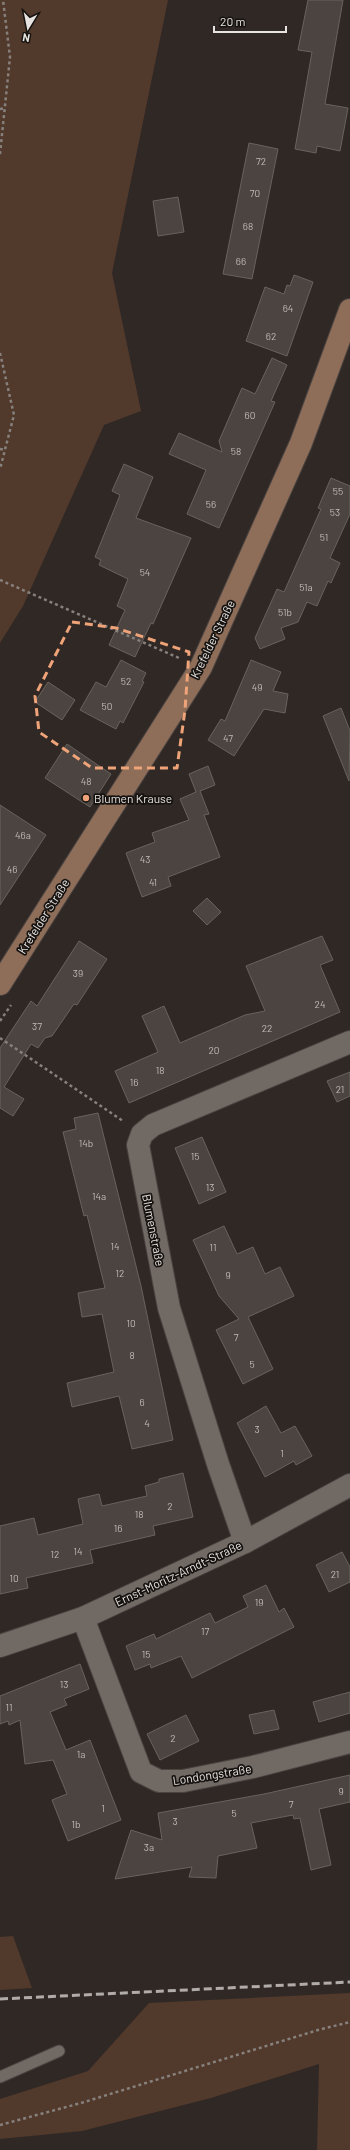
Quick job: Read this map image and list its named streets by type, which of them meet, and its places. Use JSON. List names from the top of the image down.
{
  "streets": {
    "main road": ["Krefelder Straße"],
    "street": ["Blumenstraße", "Ernst-Moritz-Arndt-Straße", "Londongstraße"]
  },
  "crossings": [
    ["Blumenstraße", "Ernst-Moritz-Arndt-Straße"],
    ["Ernst-Moritz-Arndt-Straße", "Londongstraße"]
  ],
  "places": ["Blumen Krause"],
  "house_numbers": [
    "72",
    "70",
    "68",
    "66",
    "64",
    "62",
    "60",
    "58",
    "55",
    "56",
    "53",
    "51",
    "54",
    "51a",
    "51b",
    "52",
    "49",
    "50",
    "47",
    "48",
    "46a",
    "43",
    "46",
    "41",
    "39",
    "24",
    "37",
    "22",
    "20",
    "18",
    "16",
    "21",
    "14b",
    "15",
    "13",
    "14a",
    "14",
    "11",
    "12",
    "9",
    "10",
    "7",
    "8",
    "5",
    "6",
    "4",
    "3",
    "1",
    "2",
    "18",
    "16",
    "14",
    "12",
    "21",
    "10",
    "19",
    "17",
    "15",
    "13",
    "11",
    "2",
    "1a",
    "9",
    "7",
    "1",
    "5",
    "3",
    "1b",
    "3a"
  ],
  "scale_bar": "20 m",
  "north": "bottom"
}
